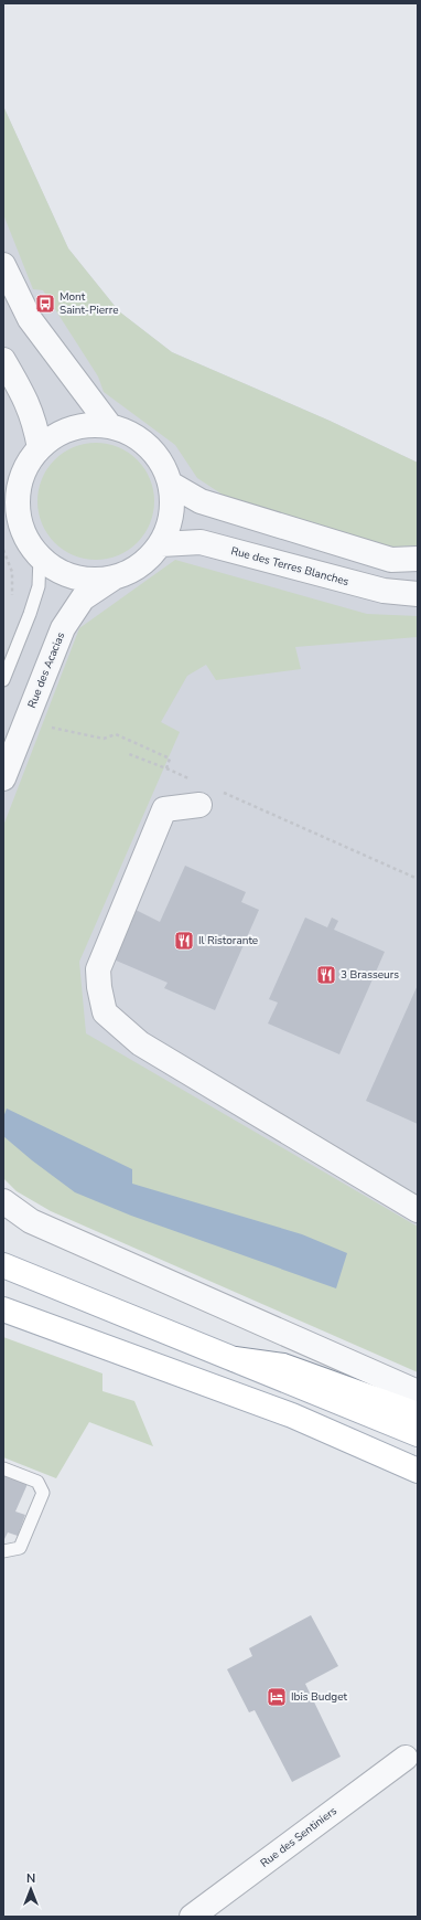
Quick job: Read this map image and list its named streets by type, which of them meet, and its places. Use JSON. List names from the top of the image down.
{
  "streets": {
    "street": ["Rue des Terres Blanches", "Rue des Acacias", "Rue des Sentiniers"]
  },
  "crossings": [
    ["Rue des Terres Blanches", "Rue des Acacias"]
  ],
  "places": {
    "bus stop": ["Mont Saint-Pierre"],
    "restaurant": ["Il Ristorante", "3 Brasseurs"],
    "hotel": ["Ibis Budget"]
  },
  "north": "top"
}
